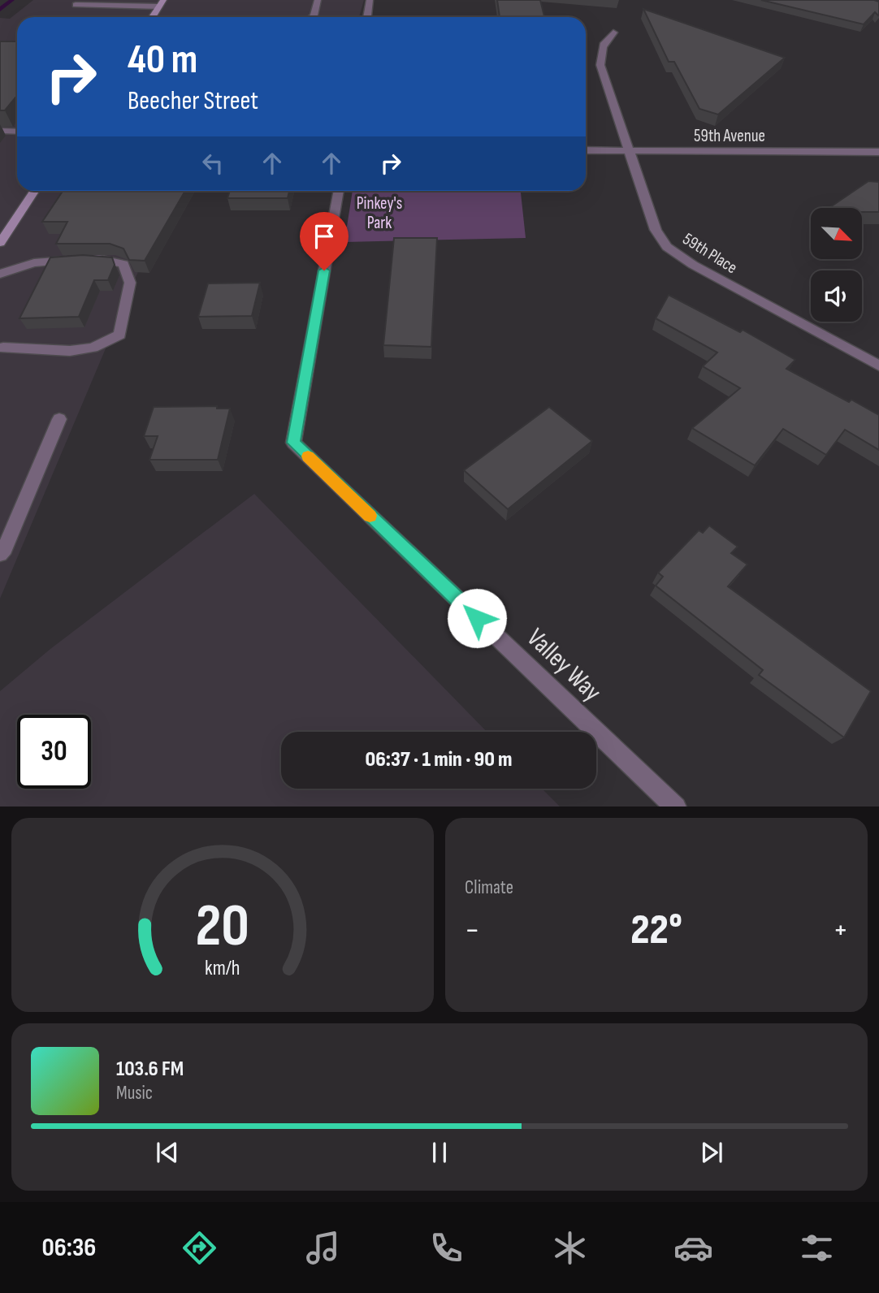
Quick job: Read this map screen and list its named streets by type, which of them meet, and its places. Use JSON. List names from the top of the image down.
{
  "streets": {
    "street": ["59th Avenue", "59th Place", "Valley Way"]
  },
  "crossings": [
    ["59th Avenue", "59th Place"]
  ],
  "parks": ["Pinkey's Park"],
  "north": "bottom right",
  "page": {
    "turn": ["40 m", "Beecher Street"],
    "limit": "30",
    "trip": "06:37 · 1 min · 90 m",
    "tile": "Climate",
    "heat": ["−", "22°", "+"],
    "song": ["103.6 FM", "Music"],
    "tabs": "06:36",
    "gauge": ["20", "km/h"]
  }
}
